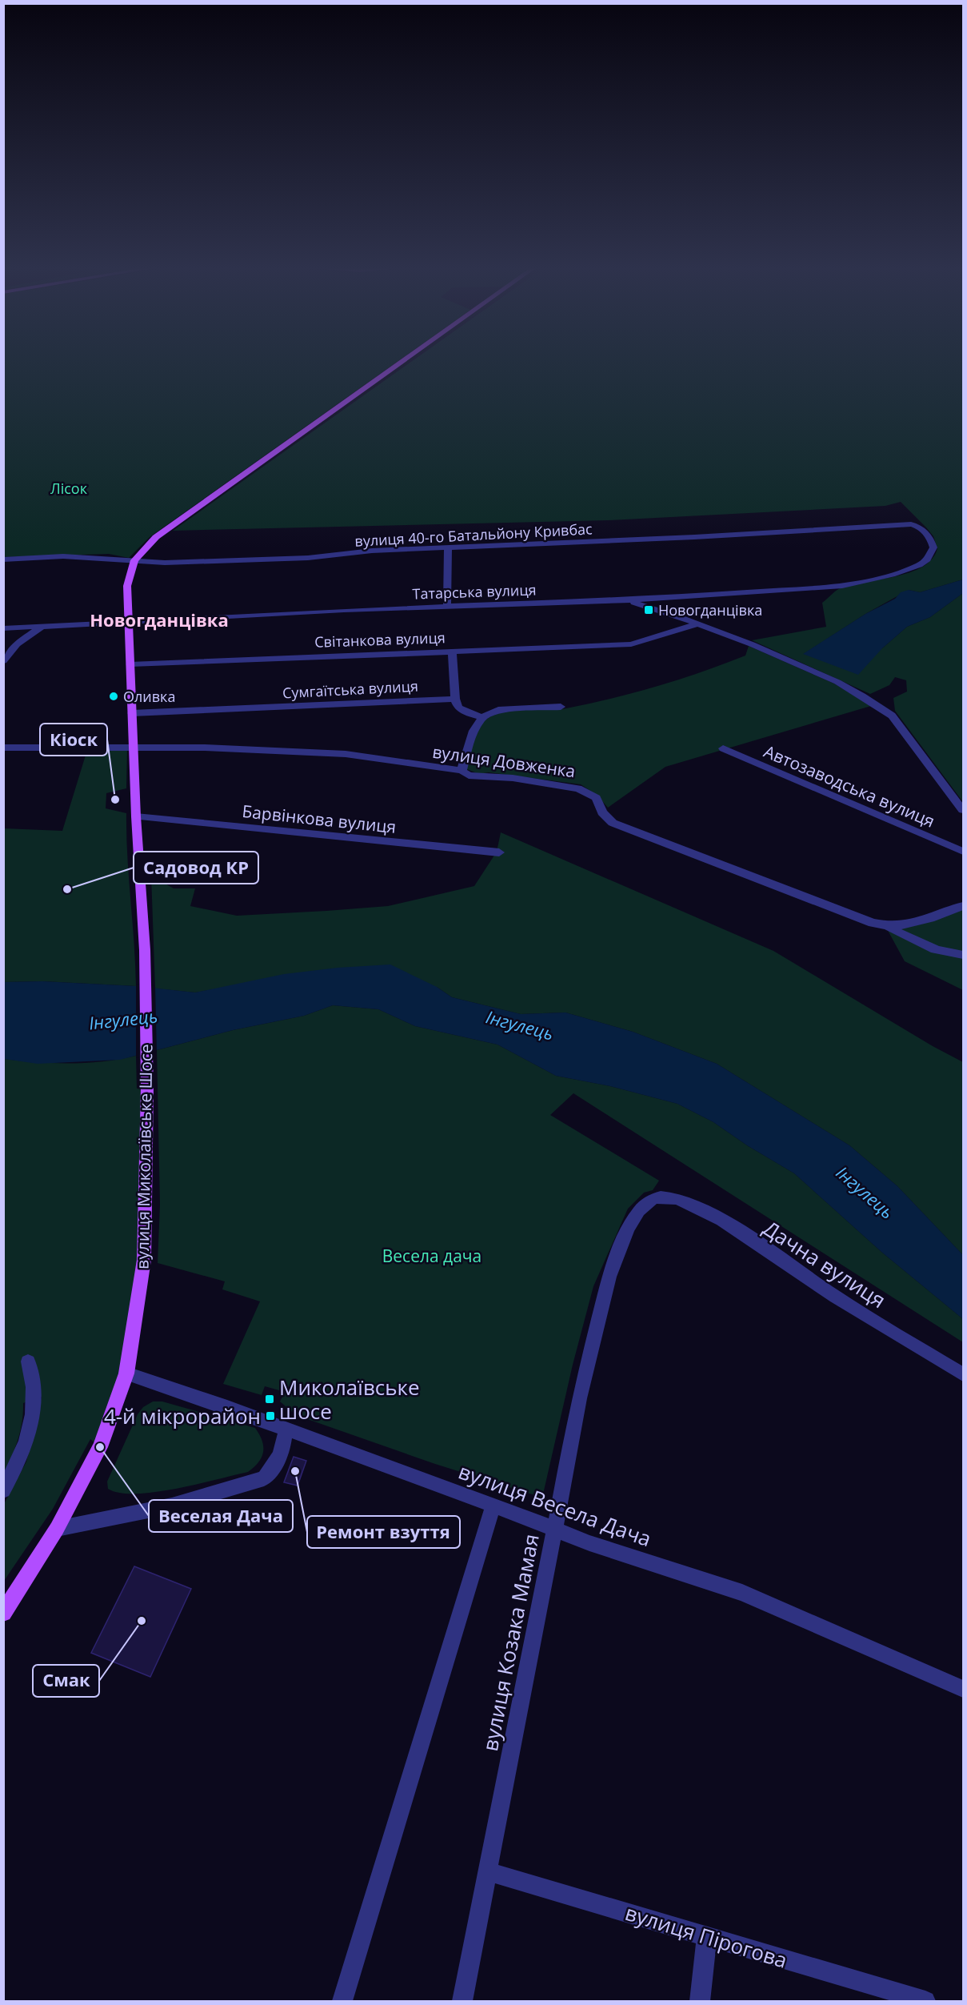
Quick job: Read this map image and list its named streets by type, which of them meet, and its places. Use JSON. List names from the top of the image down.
{
  "streets": {
    "main road": ["вулиця Миколаївське Шосе"],
    "street": [
      "вулиця 40-го Батальйону Кривбас",
      "Татарська вулиця",
      "Світанкова вулиця",
      "Сумгаїтська вулиця",
      "вулиця Довженка",
      "Автозаводська вулиця",
      "Барвінкова вулиця",
      "Дачна вулиця",
      "вулиця Весела Дача",
      "вулиця Козака Мамая",
      "вулиця Пірогова"
    ]
  },
  "crossings": [
    ["вулиця 40-го Батальйону Кривбас", "Татарська вулиця"],
    ["вулиця 40-го Батальйону Кривбас", "вулиця Миколаївське Шосе"],
    ["Татарська вулиця", "вулиця Миколаївське Шосе"],
    ["Світанкова вулиця", "вулиця Миколаївське Шосе"],
    ["Сумгаїтська вулиця", "вулиця Миколаївське Шосе"],
    ["вулиця Довженка", "вулиця Миколаївське Шосе"],
    ["Барвінкова вулиця", "вулиця Миколаївське Шосе"],
    ["вулиця Миколаївське Шосе", "вулиця Весела Дача"],
    ["Дачна вулиця", "вулиця Козака Мамая"],
    ["вулиця Весела Дача", "вулиця Козака Мамая"],
    ["вулиця Козака Мамая", "вулиця Пірогова"]
  ],
  "districts": ["Новогданцівка"],
  "water": ["Інгулець"],
  "parks": ["Лісок", "Весела дача"],
  "places": {
    "transit": ["Новогданцівка", "Миколаївське шосе", "4-й мікрорайон"],
    "other": [
      "Оливка",
      "Кіоск",
      "Садовод КР",
      "Веселая Дача",
      "Ремонт взуття",
      "Смак"
    ]
  }
}
